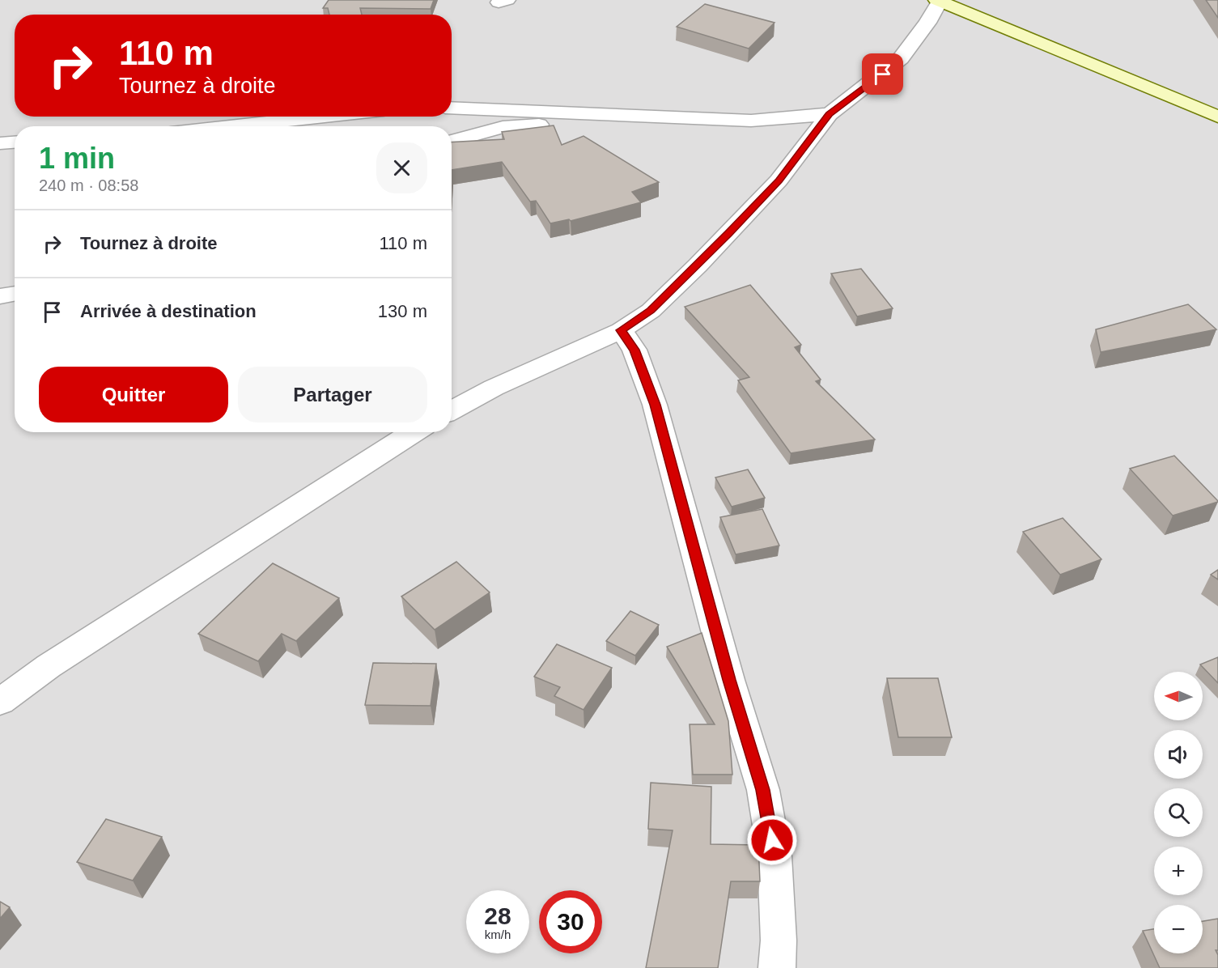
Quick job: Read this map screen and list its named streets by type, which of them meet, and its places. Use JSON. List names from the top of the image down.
{
  "north": "left",
  "page": {
    "turn": ["110 m", "Tournez à droite"],
    "heading": ["1 min", "240 m · 08:58"],
    "list": [
      {
        "name": "Tournez à droite",
        "value": "110 m"
      },
      {
        "name": "Arrivée à destination",
        "value": "130 m"
      }
    ],
    "buttons": ["Quitter", "Partager"],
    "map_buttons": ["+", "−"],
    "speed": "28 km/h",
    "limit": "30"
  }
}
